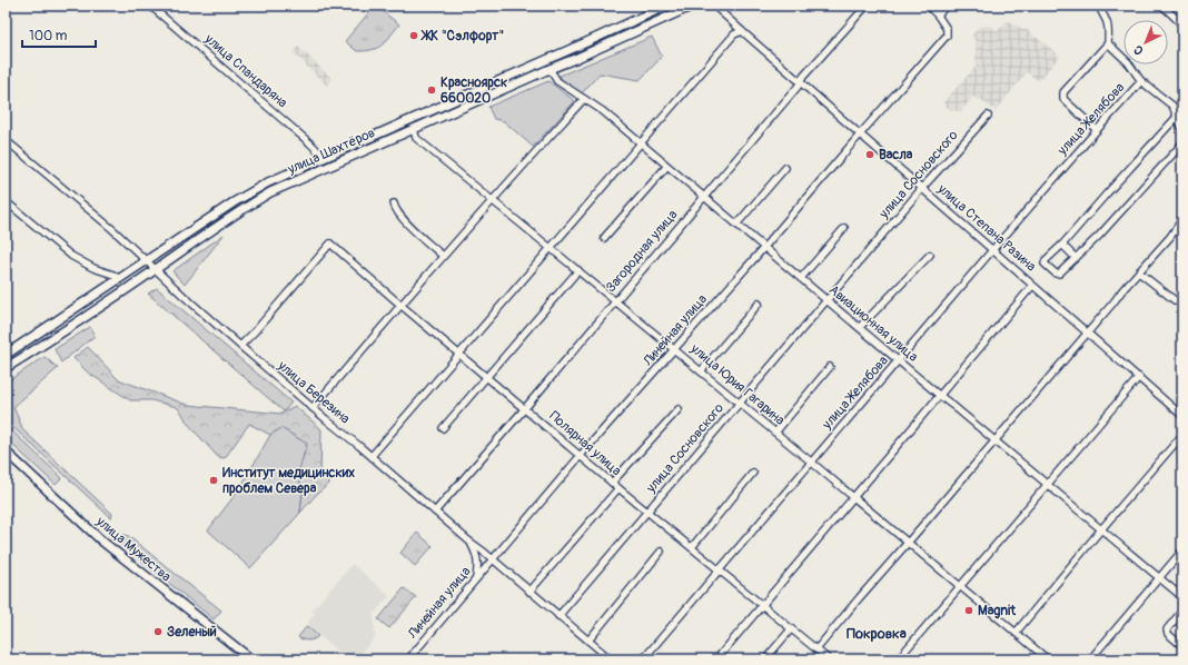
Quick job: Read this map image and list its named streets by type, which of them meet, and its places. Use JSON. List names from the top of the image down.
{
  "streets": {
    "main road": ["улица Шахтёров", "улица Мужества"],
    "street": [
      "улица Спандаряна",
      "улица Желябова",
      "улица Сосновского",
      "улица Степана Разина",
      "Загородная улица",
      "Авиационная улица",
      "Линейная улица",
      "улица Юрия Гагарина",
      "улица Березина",
      "Полярная улица"
    ]
  },
  "crossings": [
    ["улица Спандаряна", "улица Шахтёров"],
    ["улица Желябова", "улица Степана Разина"],
    ["улица Желябова", "Авиационная улица"],
    ["улица Желябова", "улица Юрия Гагарина"],
    ["улица Желябова", "Полярная улица"],
    ["улица Шахтёров", "Авиационная улица"],
    ["улица Шахтёров", "улица Юрия Гагарина"],
    ["улица Шахтёров", "улица Березина"],
    ["улица Сосновского", "улица Степана Разина"],
    ["улица Сосновского", "Авиационная улица"],
    ["улица Сосновского", "улица Юрия Гагарина"],
    ["улица Сосновского", "улица Березина"],
    ["улица Сосновского", "Полярная улица"],
    ["улица Степана Разина", "Загородная улица"],
    ["улица Степана Разина", "Линейная улица"],
    ["Загородная улица", "Авиационная улица"],
    ["Загородная улица", "улица Юрия Гагарина"],
    ["Загородная улица", "улица Березина"],
    ["Загородная улица", "Полярная улица"],
    ["Авиационная улица", "Линейная улица"],
    ["Линейная улица", "улица Юрия Гагарина"],
    ["Линейная улица", "улица Березина"],
    ["Линейная улица", "Полярная улица"],
    ["улица Березина", "Полярная улица"]
  ],
  "districts": ["Покровка"],
  "places": [
    "ЖК \"Сэлфорт\"",
    "Красноярск 660020",
    "Васла",
    "Институт медицинских проблем Севера",
    "Magnit",
    "Зеленый"
  ],
  "scale_bar": "100 m",
  "north": "bottom left"
}
